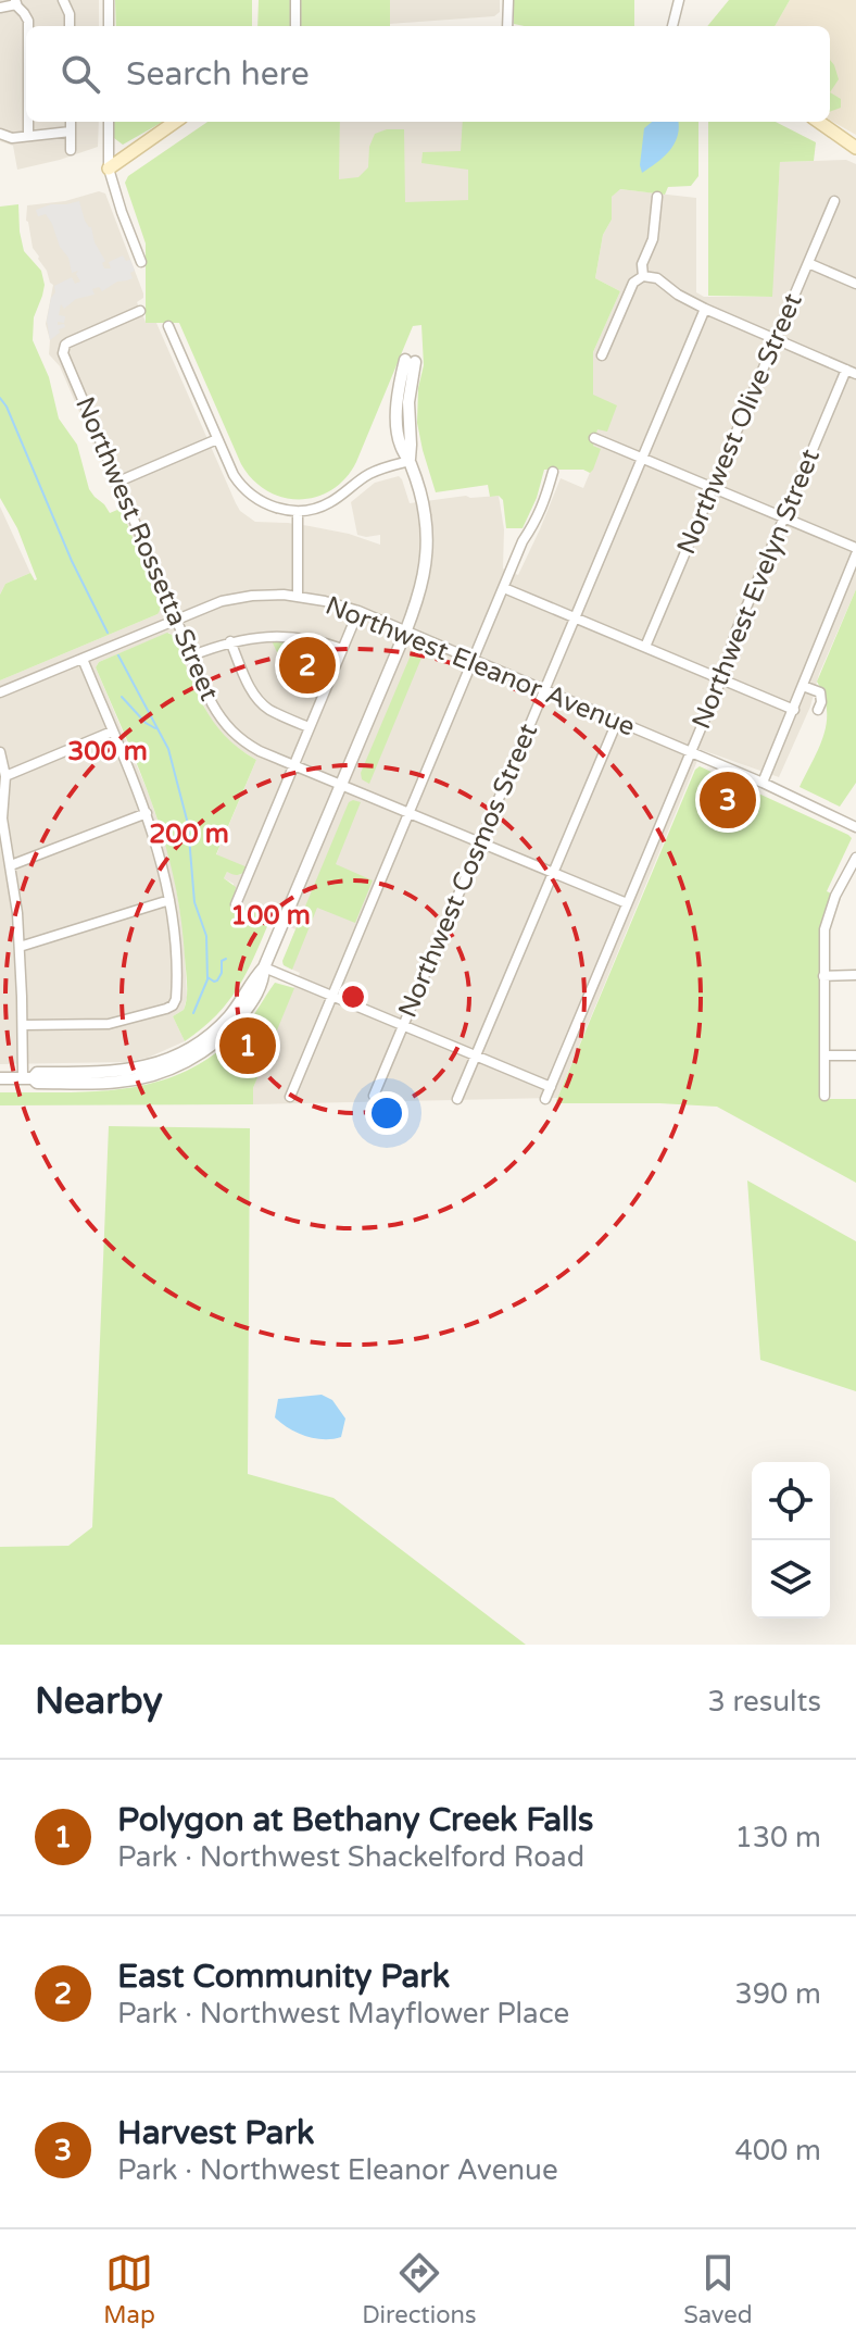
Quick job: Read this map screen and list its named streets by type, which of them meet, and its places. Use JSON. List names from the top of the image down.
{
  "streets": {
    "street": [
      "Northwest Olive Street",
      "Northwest Rossetta Street",
      "Northwest Evelyn Street",
      "Northwest Eleanor Avenue",
      "Northwest Cosmos Street"
    ]
  },
  "crossings": [
    ["Northwest Rossetta Street", "Northwest Evelyn Street"],
    ["Northwest Rossetta Street", "Northwest Eleanor Avenue"],
    ["Northwest Rossetta Street", "Northwest Cosmos Street"],
    ["Northwest Evelyn Street", "Northwest Eleanor Avenue"],
    ["Northwest Eleanor Avenue", "Northwest Cosmos Street"]
  ],
  "page": {
    "search": "Search here",
    "pins": ["2", "3", "1"],
    "heading": ["Nearby", "3 results"],
    "list": [
      {
        "mark": "1",
        "name": "Polygon at Bethany Creek Falls",
        "note": "Park · Northwest Shackelford Road",
        "value": "130 m"
      },
      {
        "mark": "2",
        "name": "East Community Park",
        "note": "Park · Northwest Mayflower Place",
        "value": "390 m"
      },
      {
        "mark": "3",
        "name": "Harvest Park",
        "note": "Park · Northwest Eleanor Avenue",
        "value": "400 m"
      }
    ],
    "nav": ["Map", "Directions", "Saved"]
  },
  "rings": ["300 m", "200 m", "100 m"]
}
